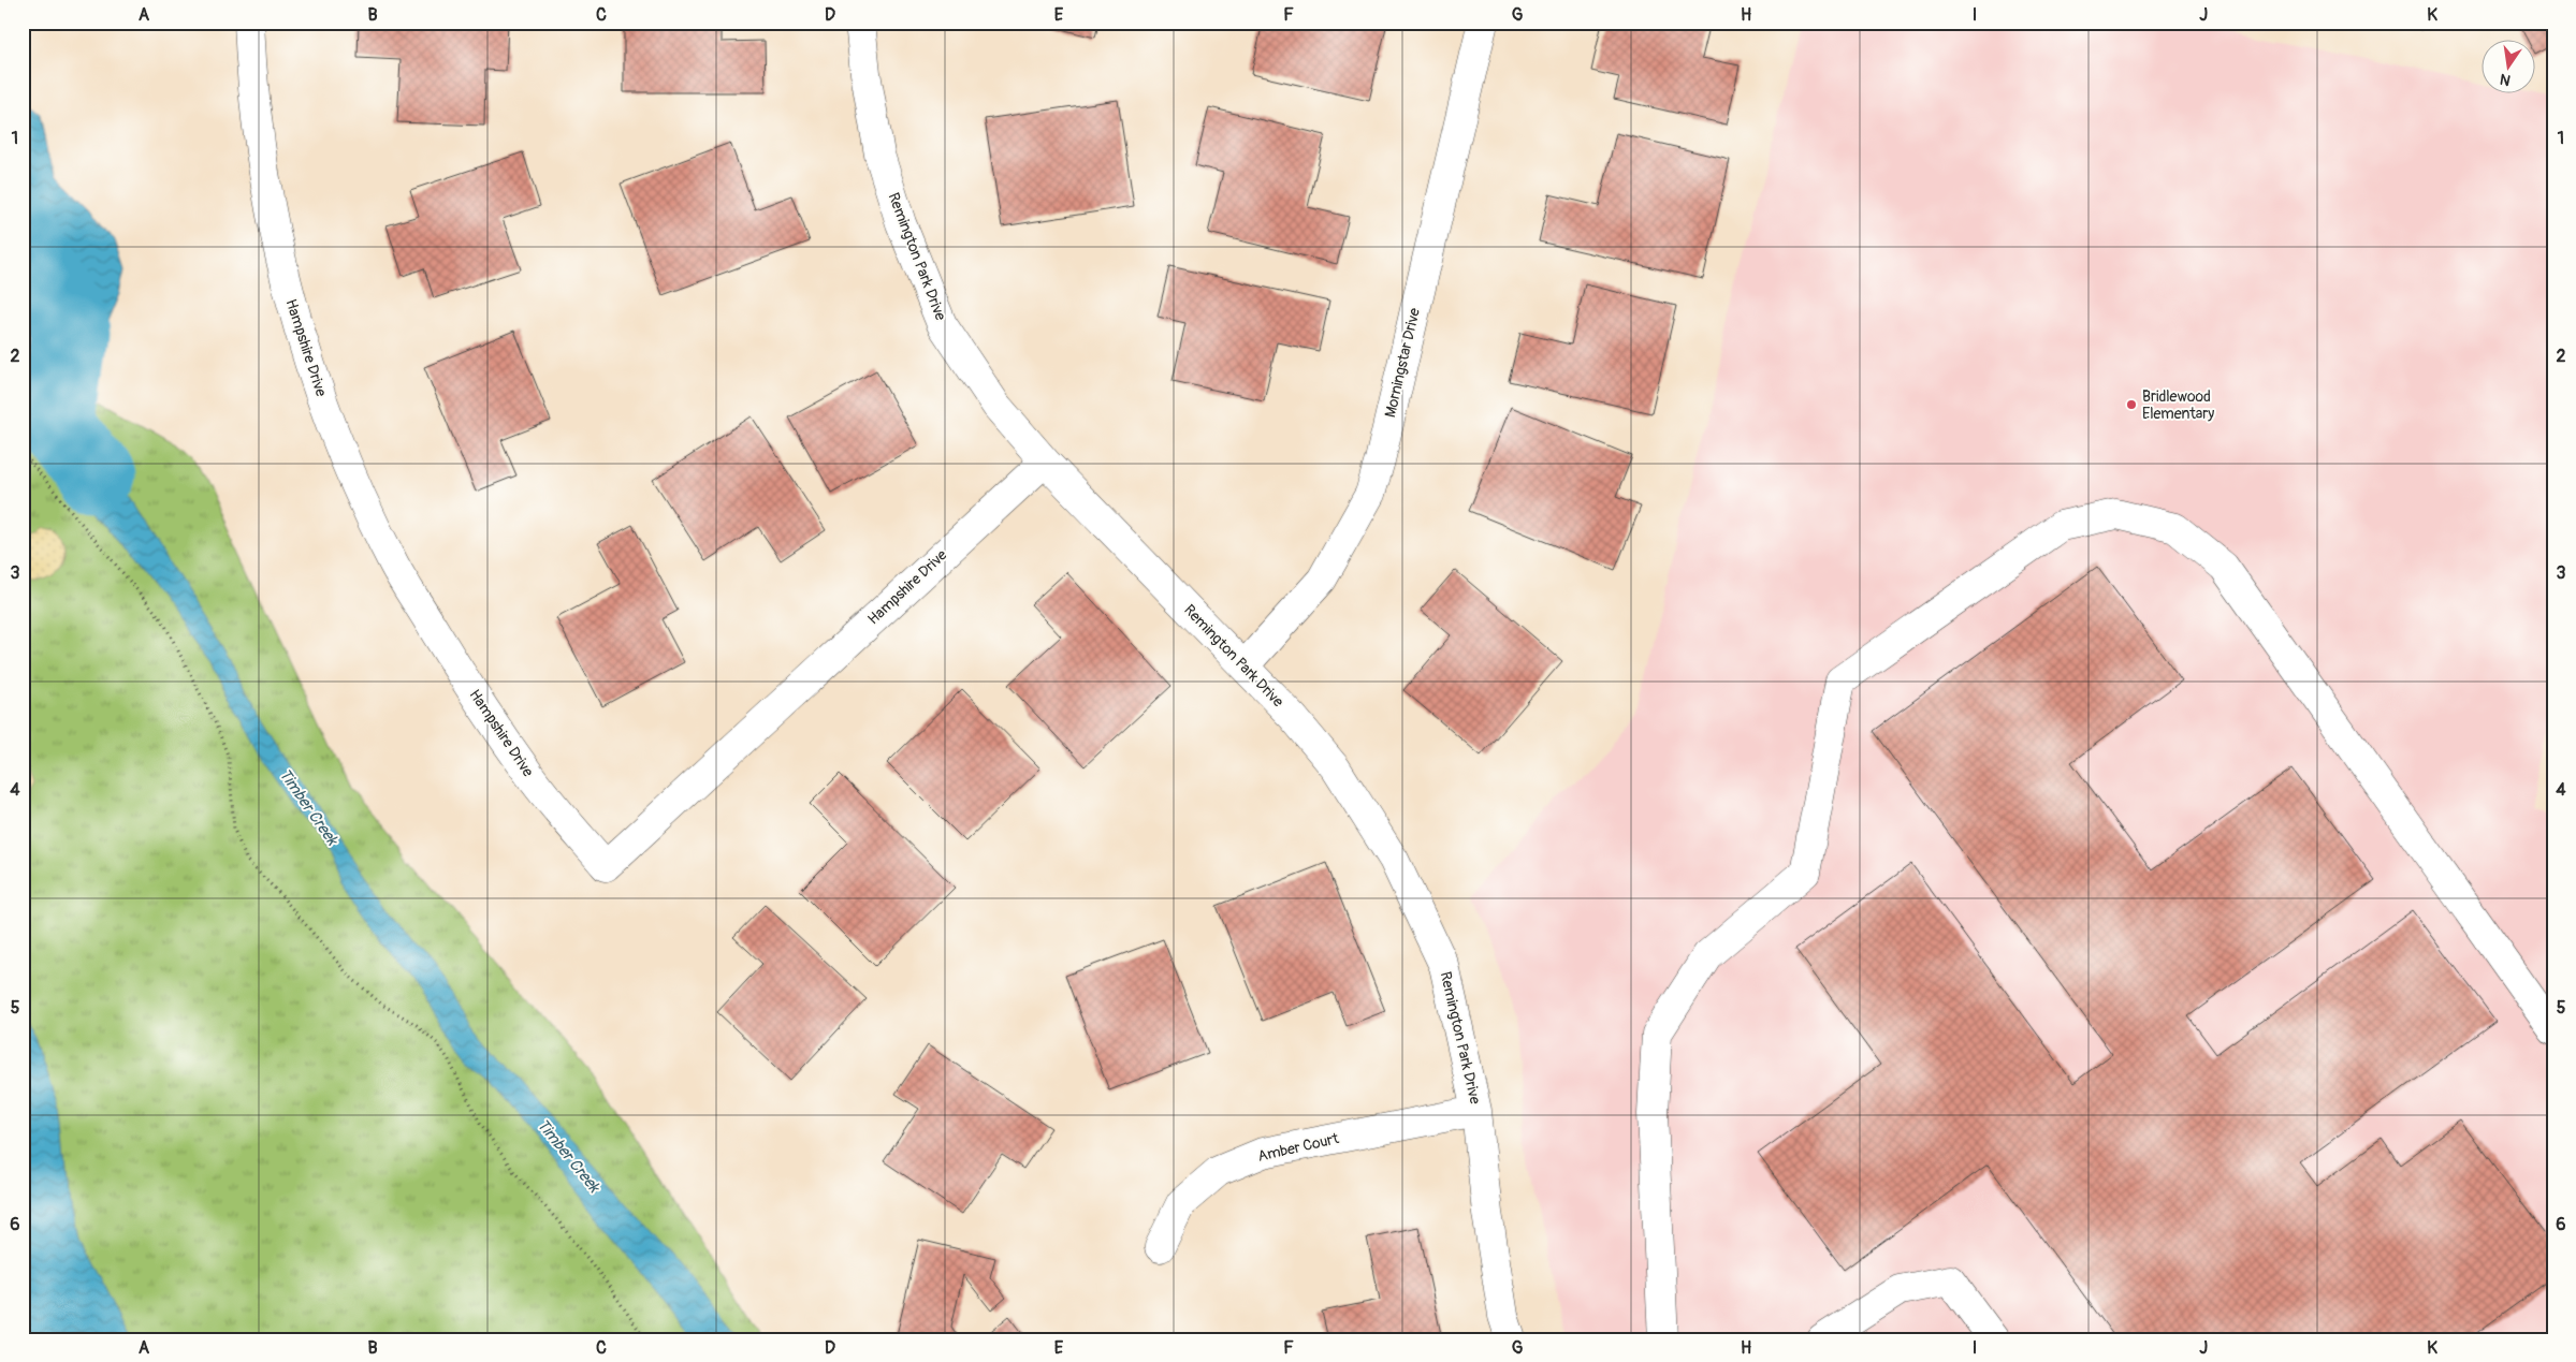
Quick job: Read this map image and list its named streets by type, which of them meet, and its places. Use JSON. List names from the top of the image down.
{
  "streets": {
    "street": [
      "Remington Park Drive",
      "Hampshire Drive",
      "Morningstar Drive",
      "Amber Court"
    ]
  },
  "crossings": [
    ["Remington Park Drive", "Hampshire Drive"],
    ["Remington Park Drive", "Morningstar Drive"],
    ["Remington Park Drive", "Amber Court"]
  ],
  "water": ["Timber Creek"],
  "places": ["Bridlewood Elementary"],
  "north": "bottom",
  "grid": {
    "columns": [
      "A",
      "B",
      "C",
      "D",
      "E",
      "F",
      "G",
      "H",
      "I",
      "J",
      "K"
    ],
    "rows": [
      "1",
      "2",
      "3",
      "4",
      "5",
      "6"
    ]
  }
}
